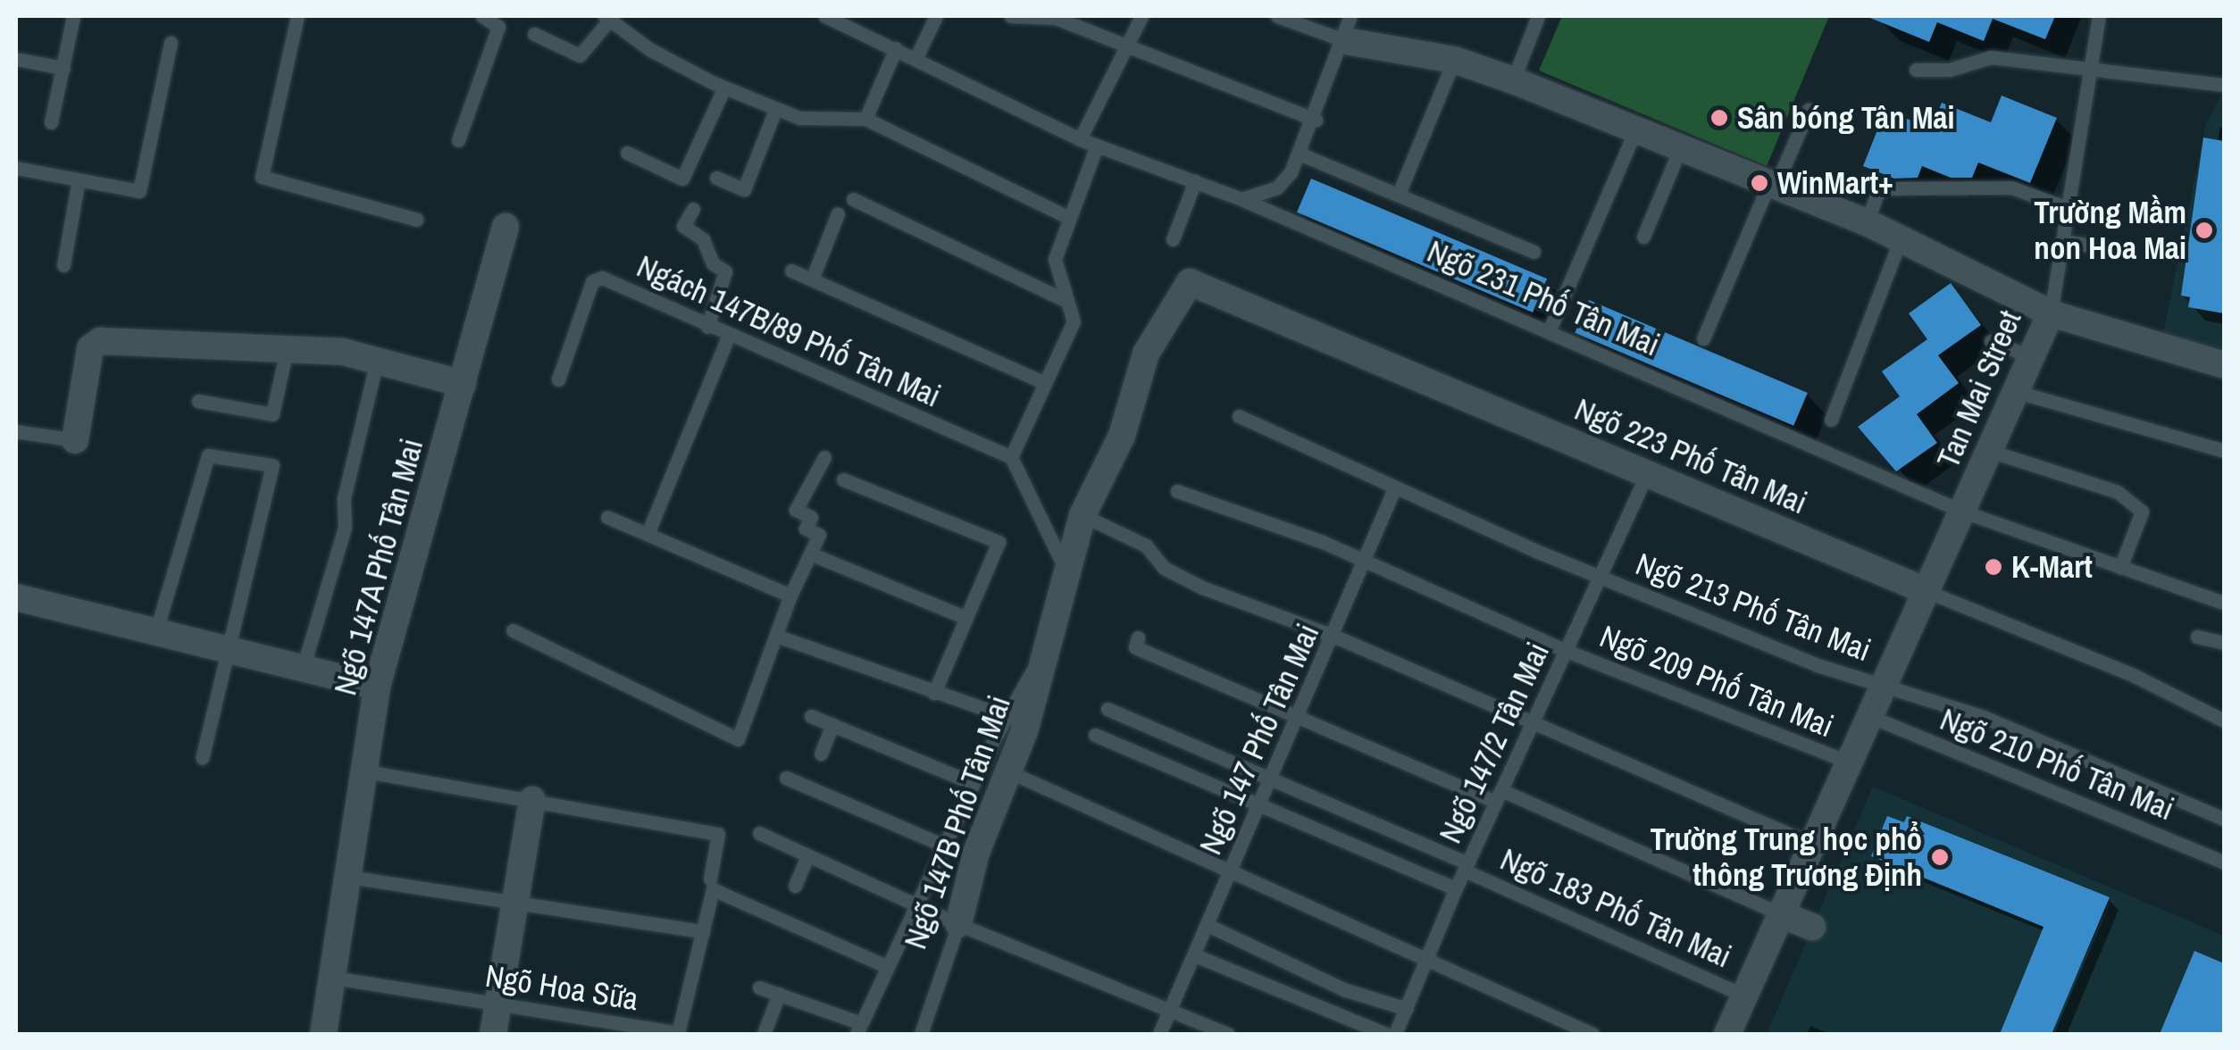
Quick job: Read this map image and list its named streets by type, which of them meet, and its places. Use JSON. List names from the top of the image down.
{
  "streets": {
    "street": [
      "Tan Mai Street",
      "Ngõ 223 Phố Tân Mai",
      "Ngõ 147A Phố Tân Mai",
      "Ngõ 147B Phố Tân Mai"
    ],
    "lane": [
      "Ngõ 231 Phố Tân Mai",
      "Ngách 147B/89 Phố Tân Mai",
      "Ngõ 213 Phố Tân Mai",
      "Ngõ 209 Phố Tân Mai",
      "Ngõ 147 Phố Tân Mai",
      "Ngõ 147/2 Tân Mai",
      "Ngõ 210 Phố Tân Mai",
      "Ngõ 183 Phố Tân Mai",
      "Ngõ Hoa Sữa"
    ]
  },
  "crossings": [
    ["Ngõ 231 Phố Tân Mai", "Tan Mai Street"],
    ["Tan Mai Street", "Ngõ 223 Phố Tân Mai"],
    ["Tan Mai Street", "Ngõ 213 Phố Tân Mai"],
    ["Tan Mai Street", "Ngõ 209 Phố Tân Mai"],
    ["Tan Mai Street", "Ngõ 210 Phố Tân Mai"],
    ["Tan Mai Street", "Ngõ 183 Phố Tân Mai"],
    ["Ngõ 223 Phố Tân Mai", "Ngõ 147/2 Tân Mai"],
    ["Ngõ 223 Phố Tân Mai", "Ngõ 147B Phố Tân Mai"],
    ["Ngõ 147A Phố Tân Mai", "Ngõ Hoa Sữa"],
    ["Ngõ 213 Phố Tân Mai", "Ngõ 147 Phố Tân Mai"],
    ["Ngõ 213 Phố Tân Mai", "Ngõ 147/2 Tân Mai"],
    ["Ngõ 209 Phố Tân Mai", "Ngõ 147 Phố Tân Mai"],
    ["Ngõ 209 Phố Tân Mai", "Ngõ 147/2 Tân Mai"],
    ["Ngõ 147 Phố Tân Mai", "Ngõ 183 Phố Tân Mai"],
    ["Ngõ 147/2 Tân Mai", "Ngõ 183 Phố Tân Mai"],
    ["Ngõ 147B Phố Tân Mai", "Ngõ Hoa Sữa"]
  ],
  "places": [
    "Sân bóng Tân Mai",
    "WinMart+",
    "Trường Mầm non Hoa Mai",
    "K-Mart",
    "Trường Trung học phổ thông Trương Định"
  ]
}
